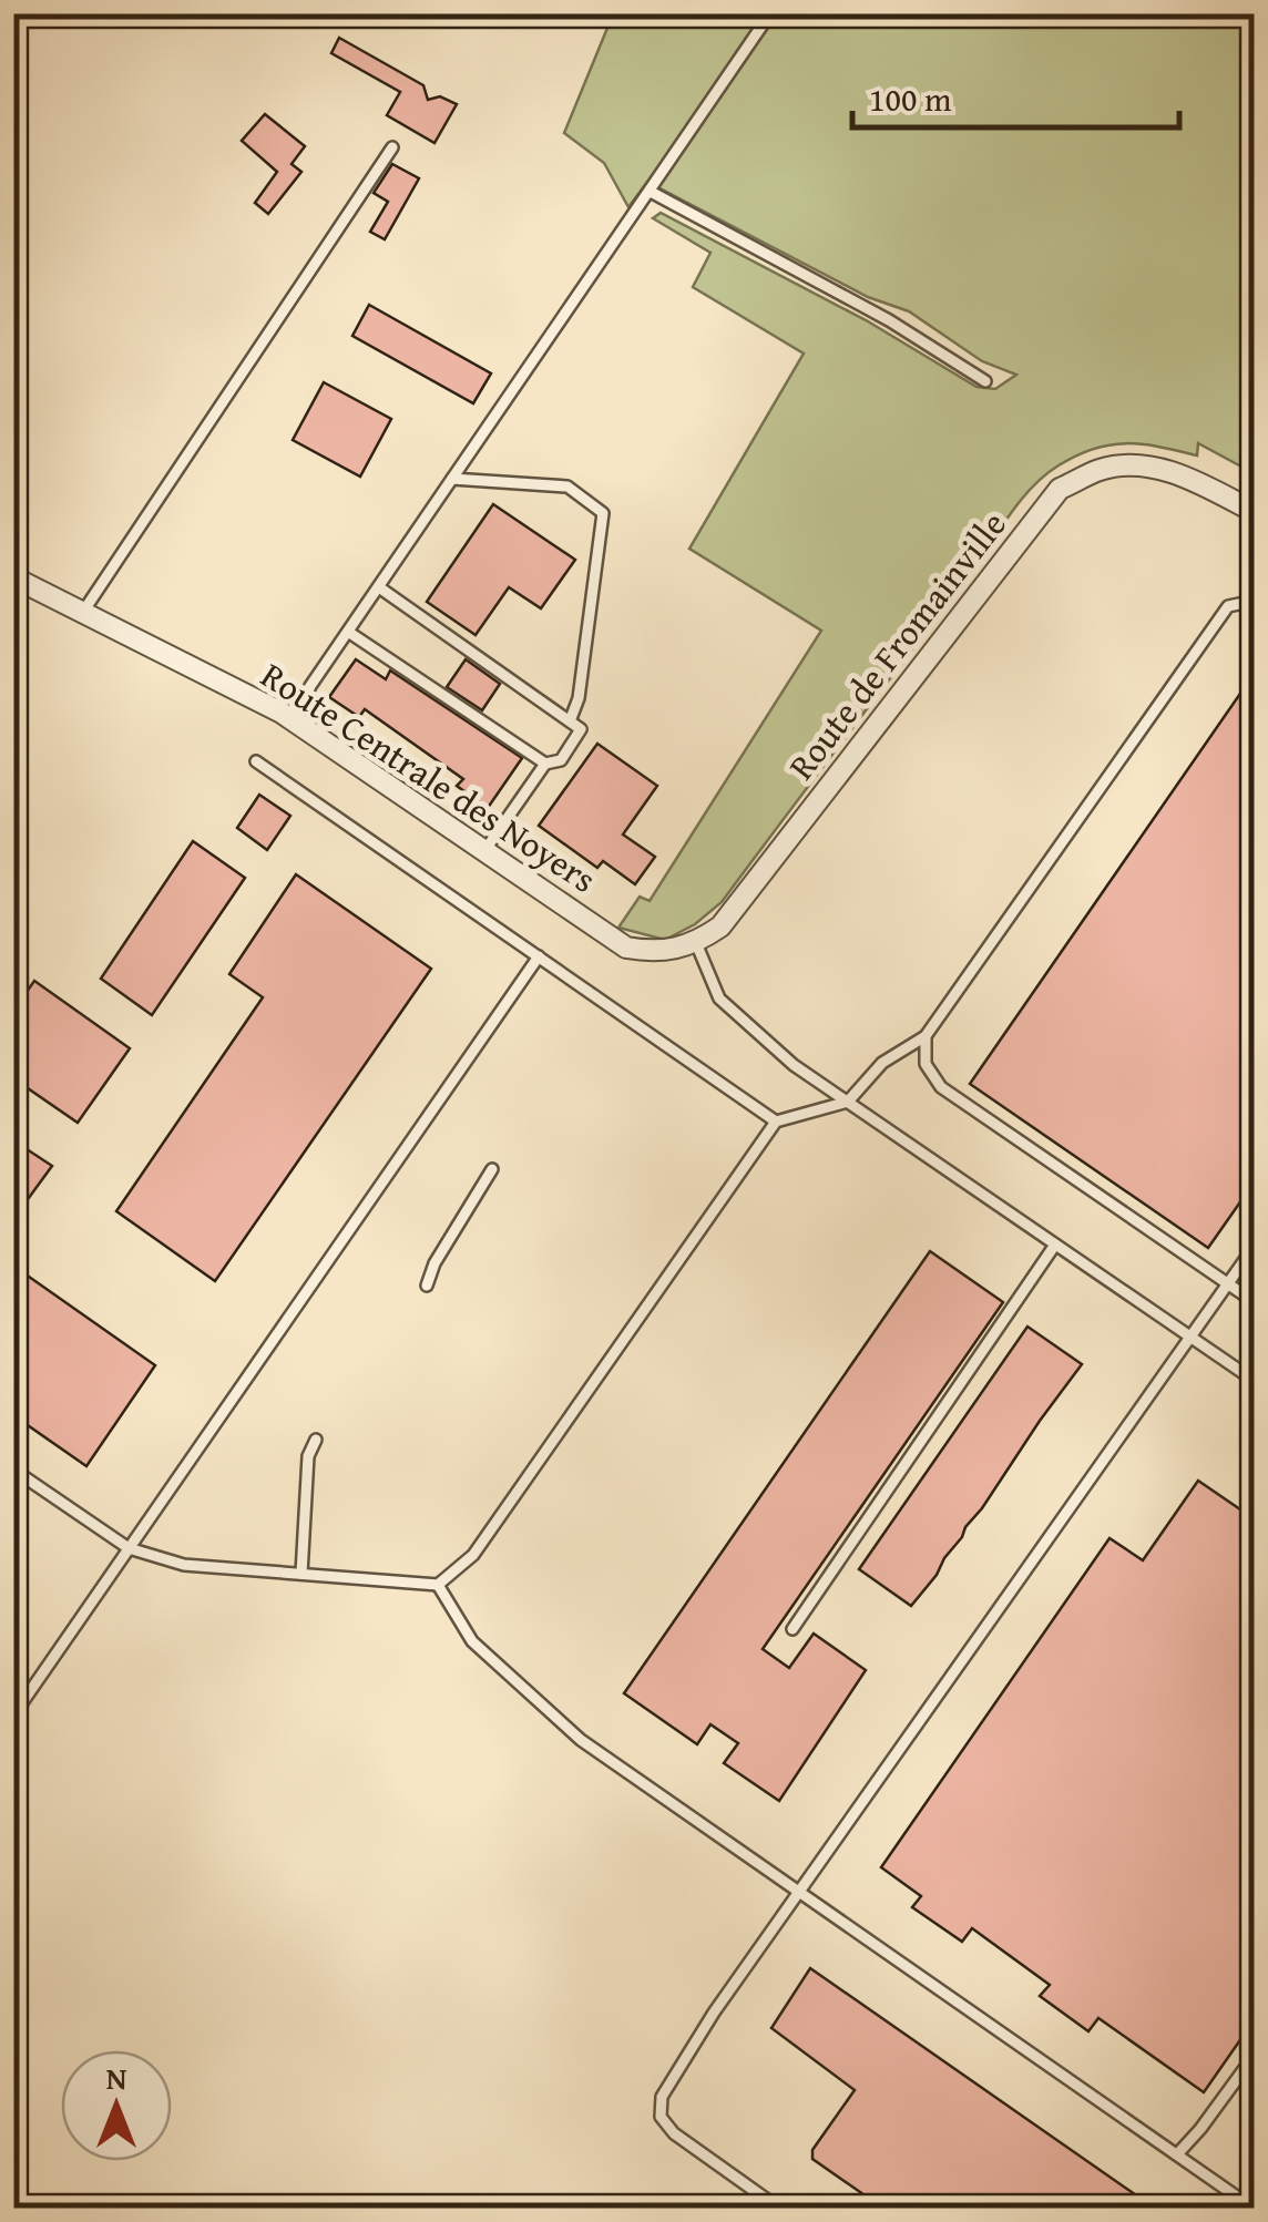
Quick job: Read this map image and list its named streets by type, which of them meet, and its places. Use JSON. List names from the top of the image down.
{
  "streets": {
    "street": ["Route de Fromainville", "Route Centrale des Noyers"]
  },
  "crossings": [
    ["Route de Fromainville", "Route Centrale des Noyers"]
  ],
  "scale_bar": "100 m",
  "north": "top"
}
